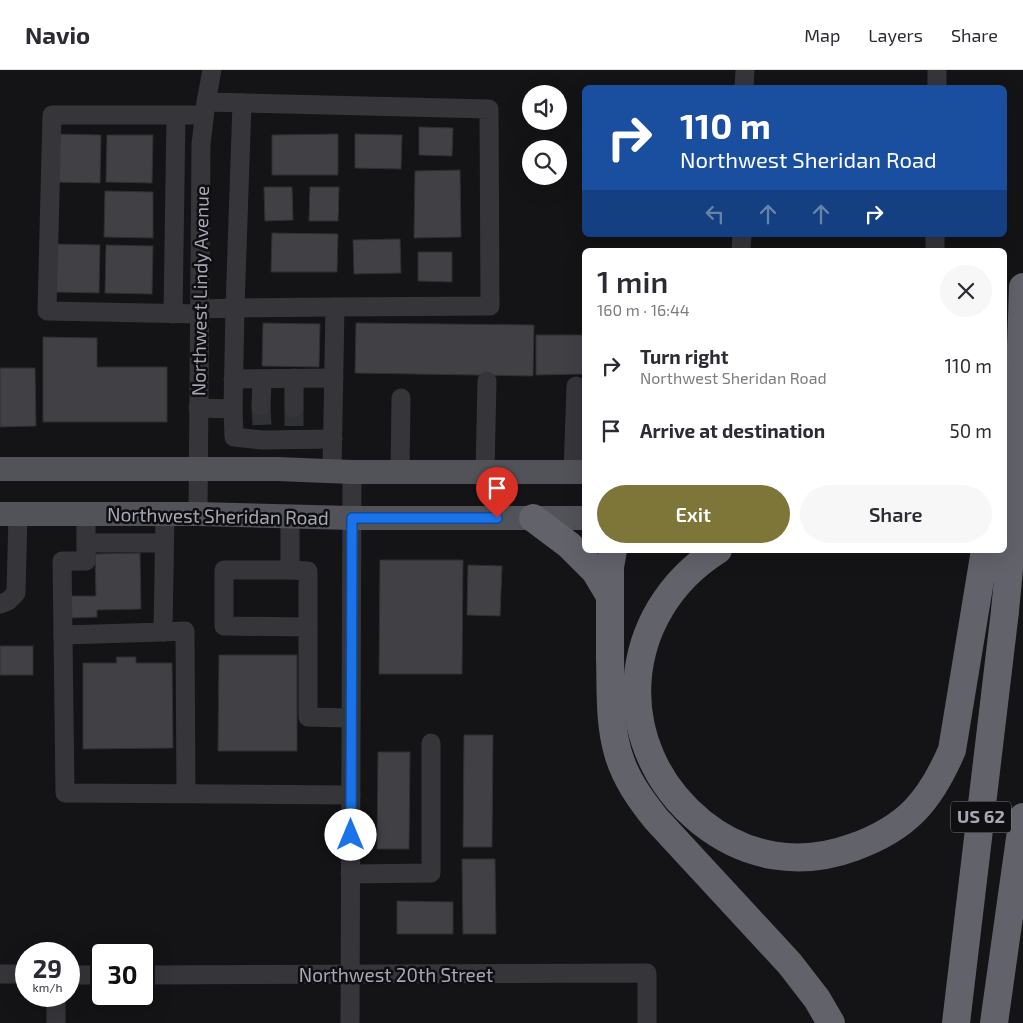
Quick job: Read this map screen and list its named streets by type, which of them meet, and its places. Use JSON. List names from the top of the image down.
{
  "streets": {
    "highway": ["US 62"],
    "main road": ["Northwest Sheridan Road"],
    "street": ["Northwest Lindy Avenue", "Northwest 20th Street"]
  },
  "crossings": [
    ["Northwest Lindy Avenue", "Northwest Sheridan Road"]
  ],
  "page": {
    "header": "Navio",
    "nav": ["Map", "Layers", "Share"],
    "turn": ["110 m", "Northwest Sheridan Road"],
    "heading": ["1 min", "160 m · 16:44"],
    "list": [
      {
        "name": "Turn right",
        "note": "Northwest Sheridan Road",
        "value": "110 m"
      },
      {
        "name": "Arrive at destination",
        "value": "50 m"
      }
    ],
    "buttons": ["Exit", "Share"],
    "speed": "29 km/h",
    "limit": "30"
  }
}
